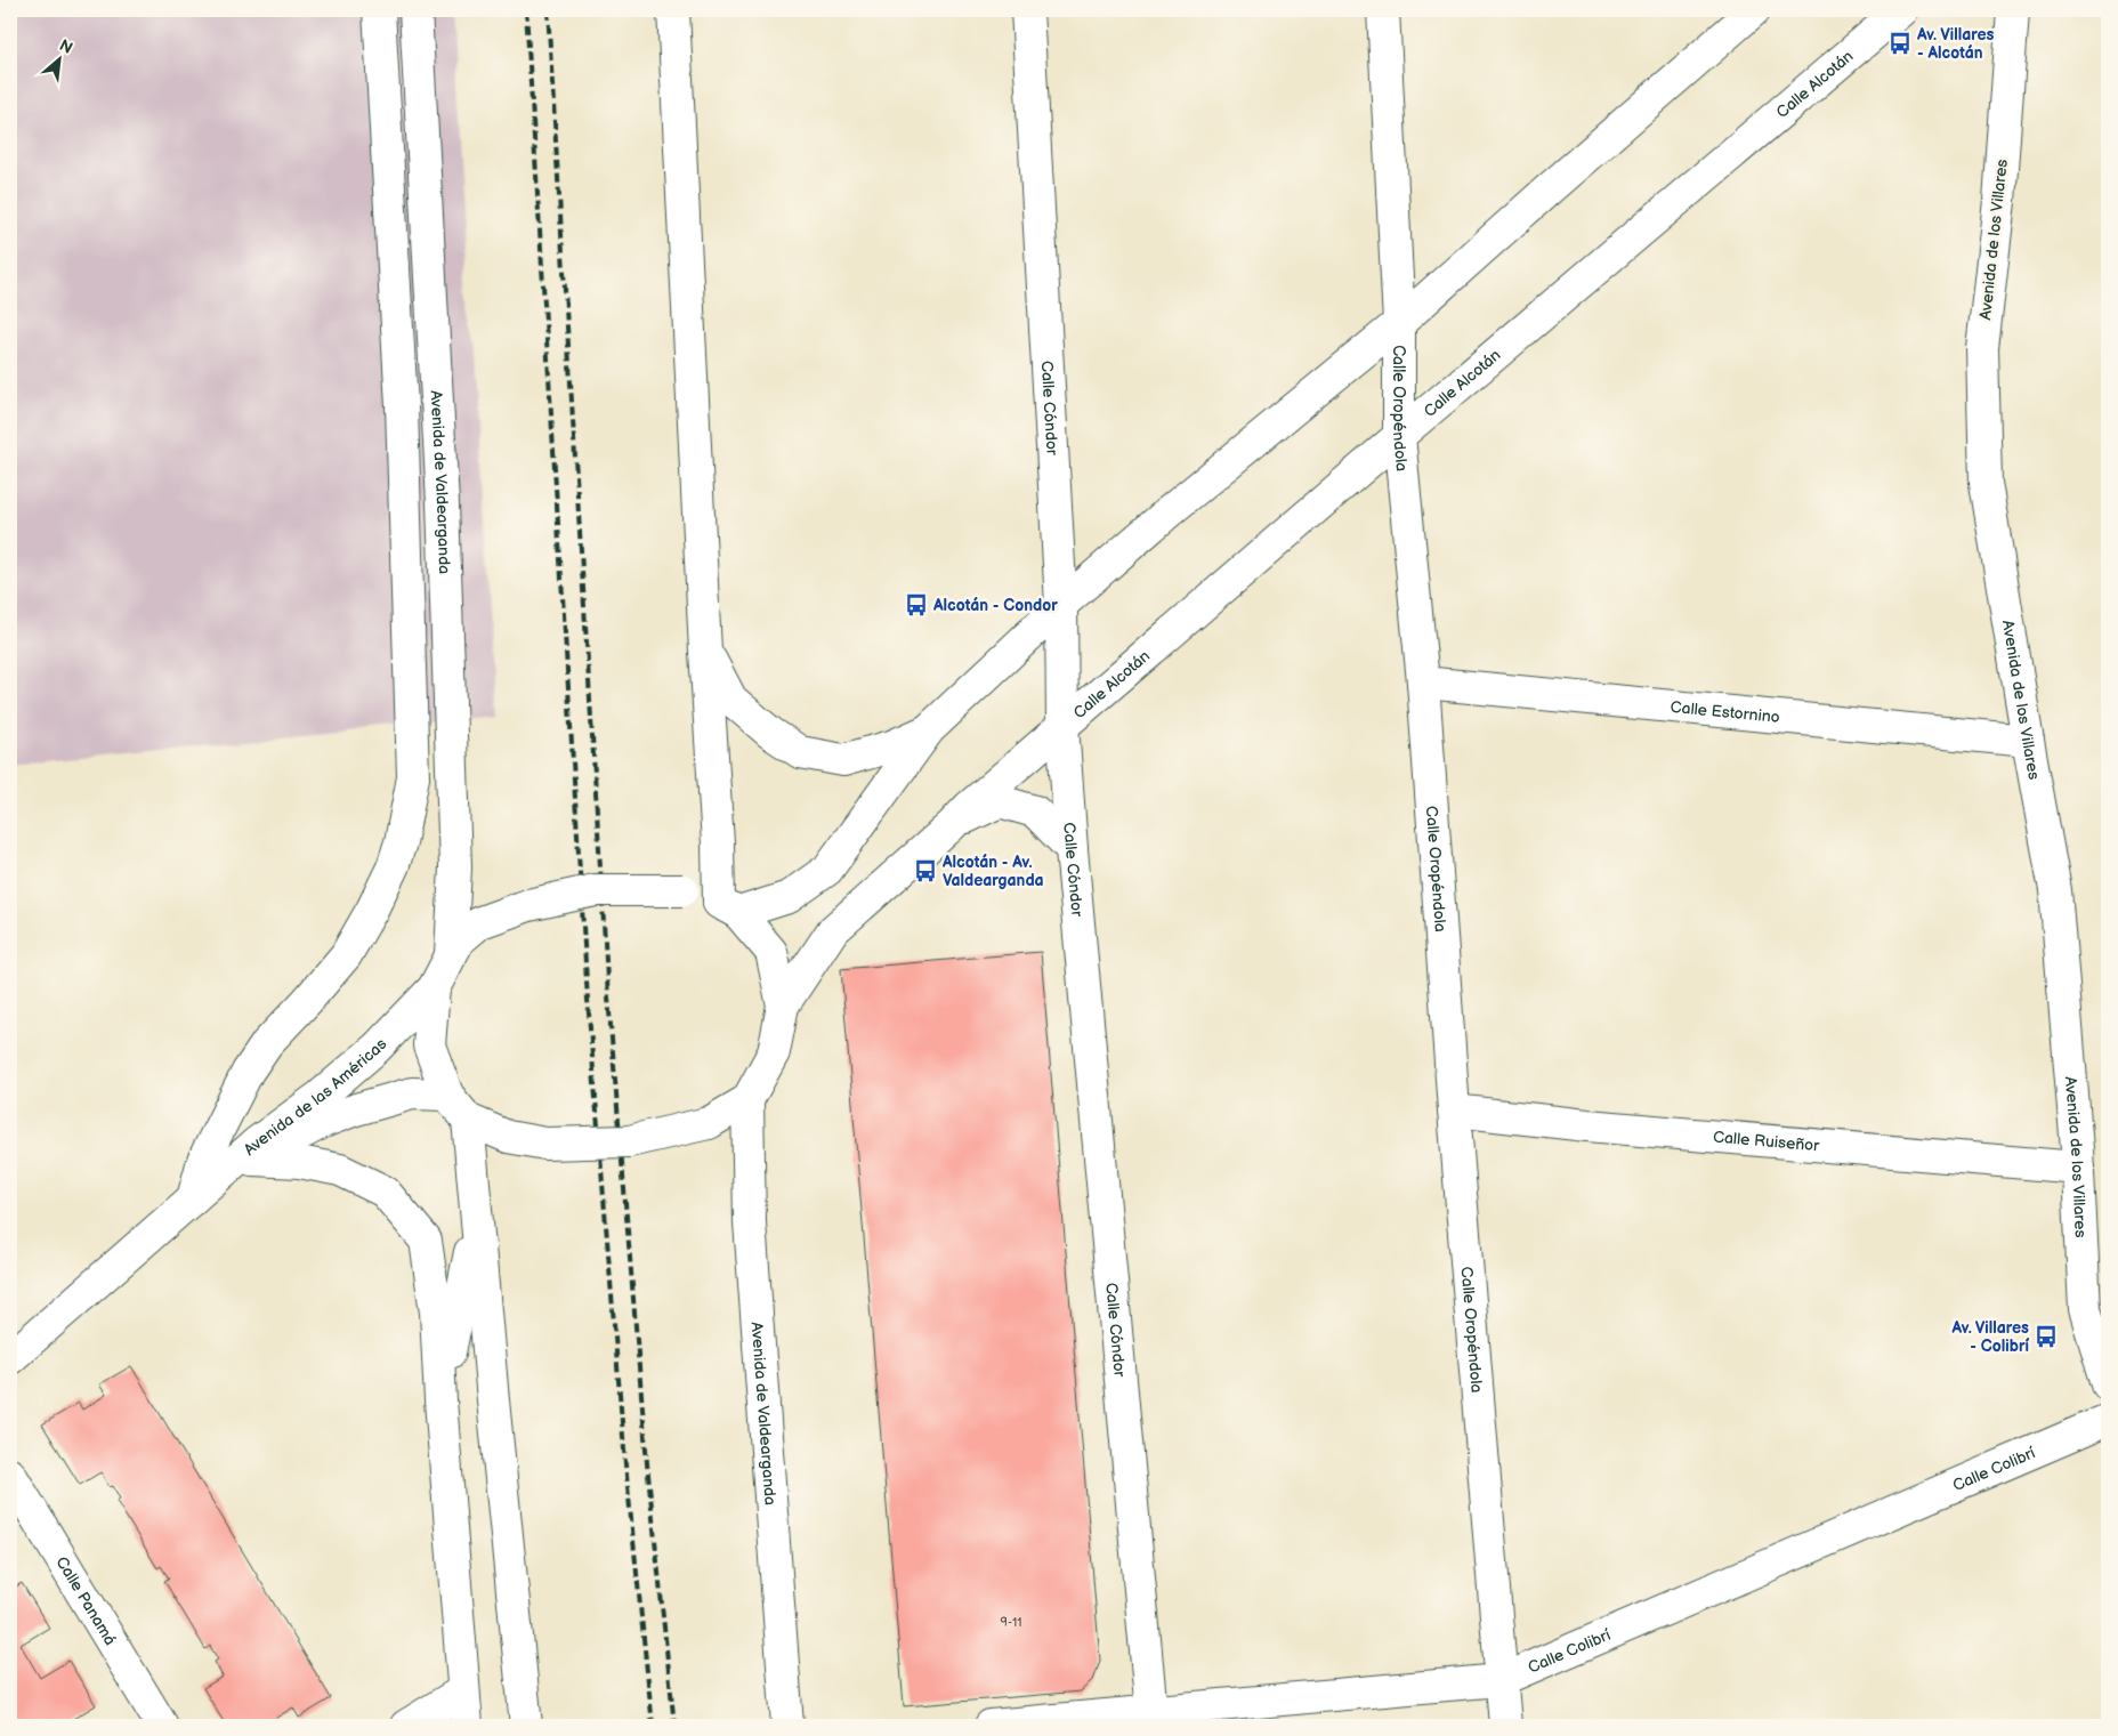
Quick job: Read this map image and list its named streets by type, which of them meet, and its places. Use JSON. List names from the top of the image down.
{
  "streets": {
    "street": [
      "Calle Alcotán",
      "Avenida de los Villares",
      "Calle Cóndor",
      "Calle Oropéndola",
      "Avenida de Valdearganda",
      "Calle Estornino",
      "Avenida de las Américas",
      "Calle Ruiseñor",
      "Calle Colibrí",
      "Calle Panamá"
    ]
  },
  "crossings": [
    ["Calle Alcotán", "Calle Cóndor"],
    ["Calle Alcotán", "Calle Oropéndola"],
    ["Avenida de los Villares", "Calle Estornino"],
    ["Avenida de los Villares", "Calle Ruiseñor"],
    ["Calle Cóndor", "Calle Colibrí"],
    ["Calle Oropéndola", "Calle Estornino"],
    ["Calle Oropéndola", "Calle Ruiseñor"],
    ["Calle Oropéndola", "Calle Colibrí"]
  ],
  "places": {
    "bus stop": [
      "Av. Villares - Alcotán",
      "Alcotán - Condor",
      "Alcotán - Av. Valdearganda",
      "Av. Villares - Colibrí"
    ]
  },
  "house_numbers": ["9-11"],
  "north": "top right"
}
